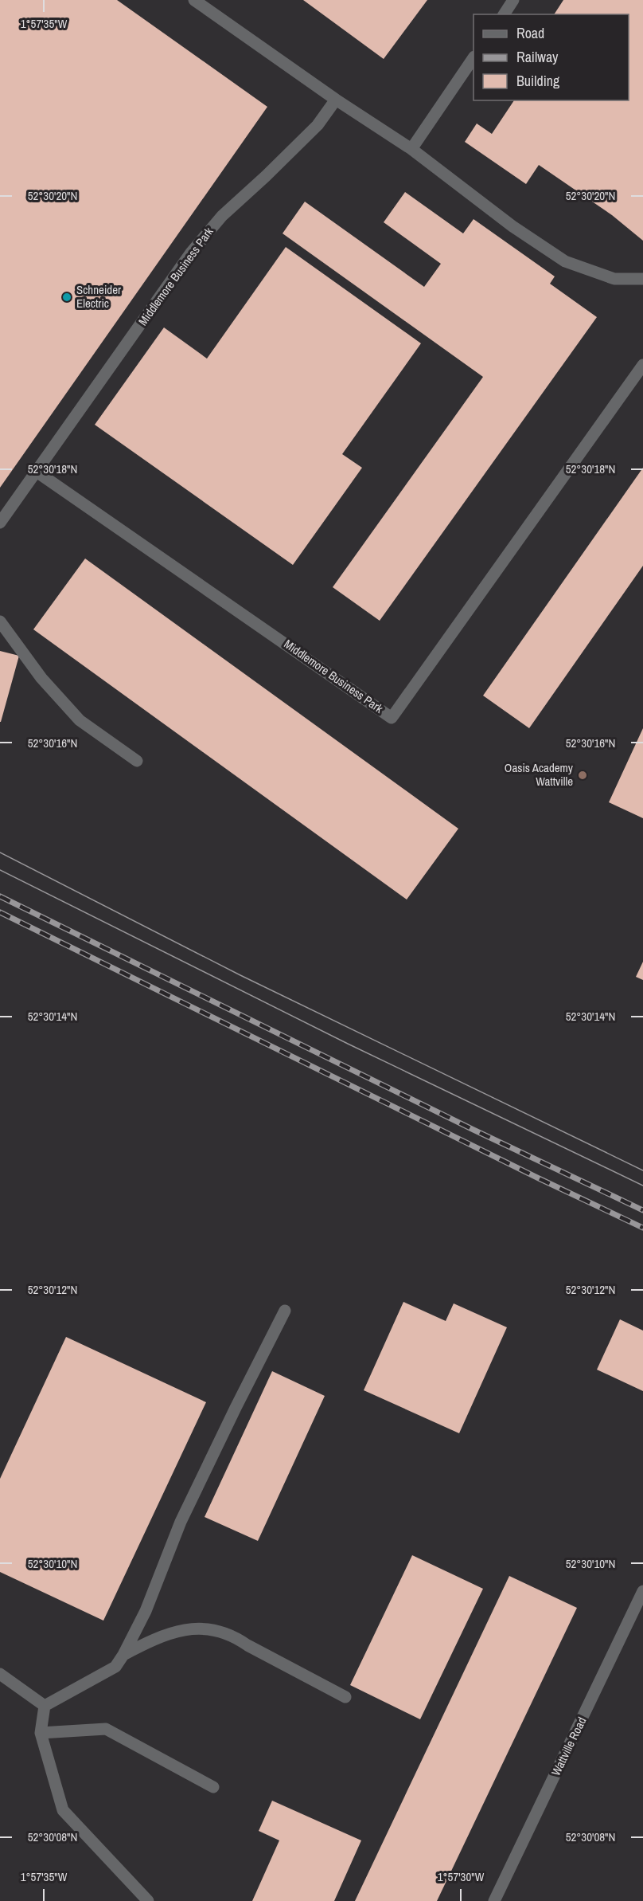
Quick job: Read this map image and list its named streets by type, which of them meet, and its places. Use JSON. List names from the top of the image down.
{
  "streets": {
    "street": ["Middlemore Business Park", "Wattville Road"]
  },
  "places": ["Schneider Electric", "Oasis Academy Wattville"],
  "legend": ["Road", "Railway", "Building"],
  "coordinates": [
    "1°57'35\"W",
    "52°30'20\"N",
    "52°30'18\"N",
    "52°30'16\"N",
    "52°30'14\"N",
    "52°30'12\"N",
    "52°30'10\"N",
    "52°30'08\"N",
    "1°57'30\"W"
  ]
}
